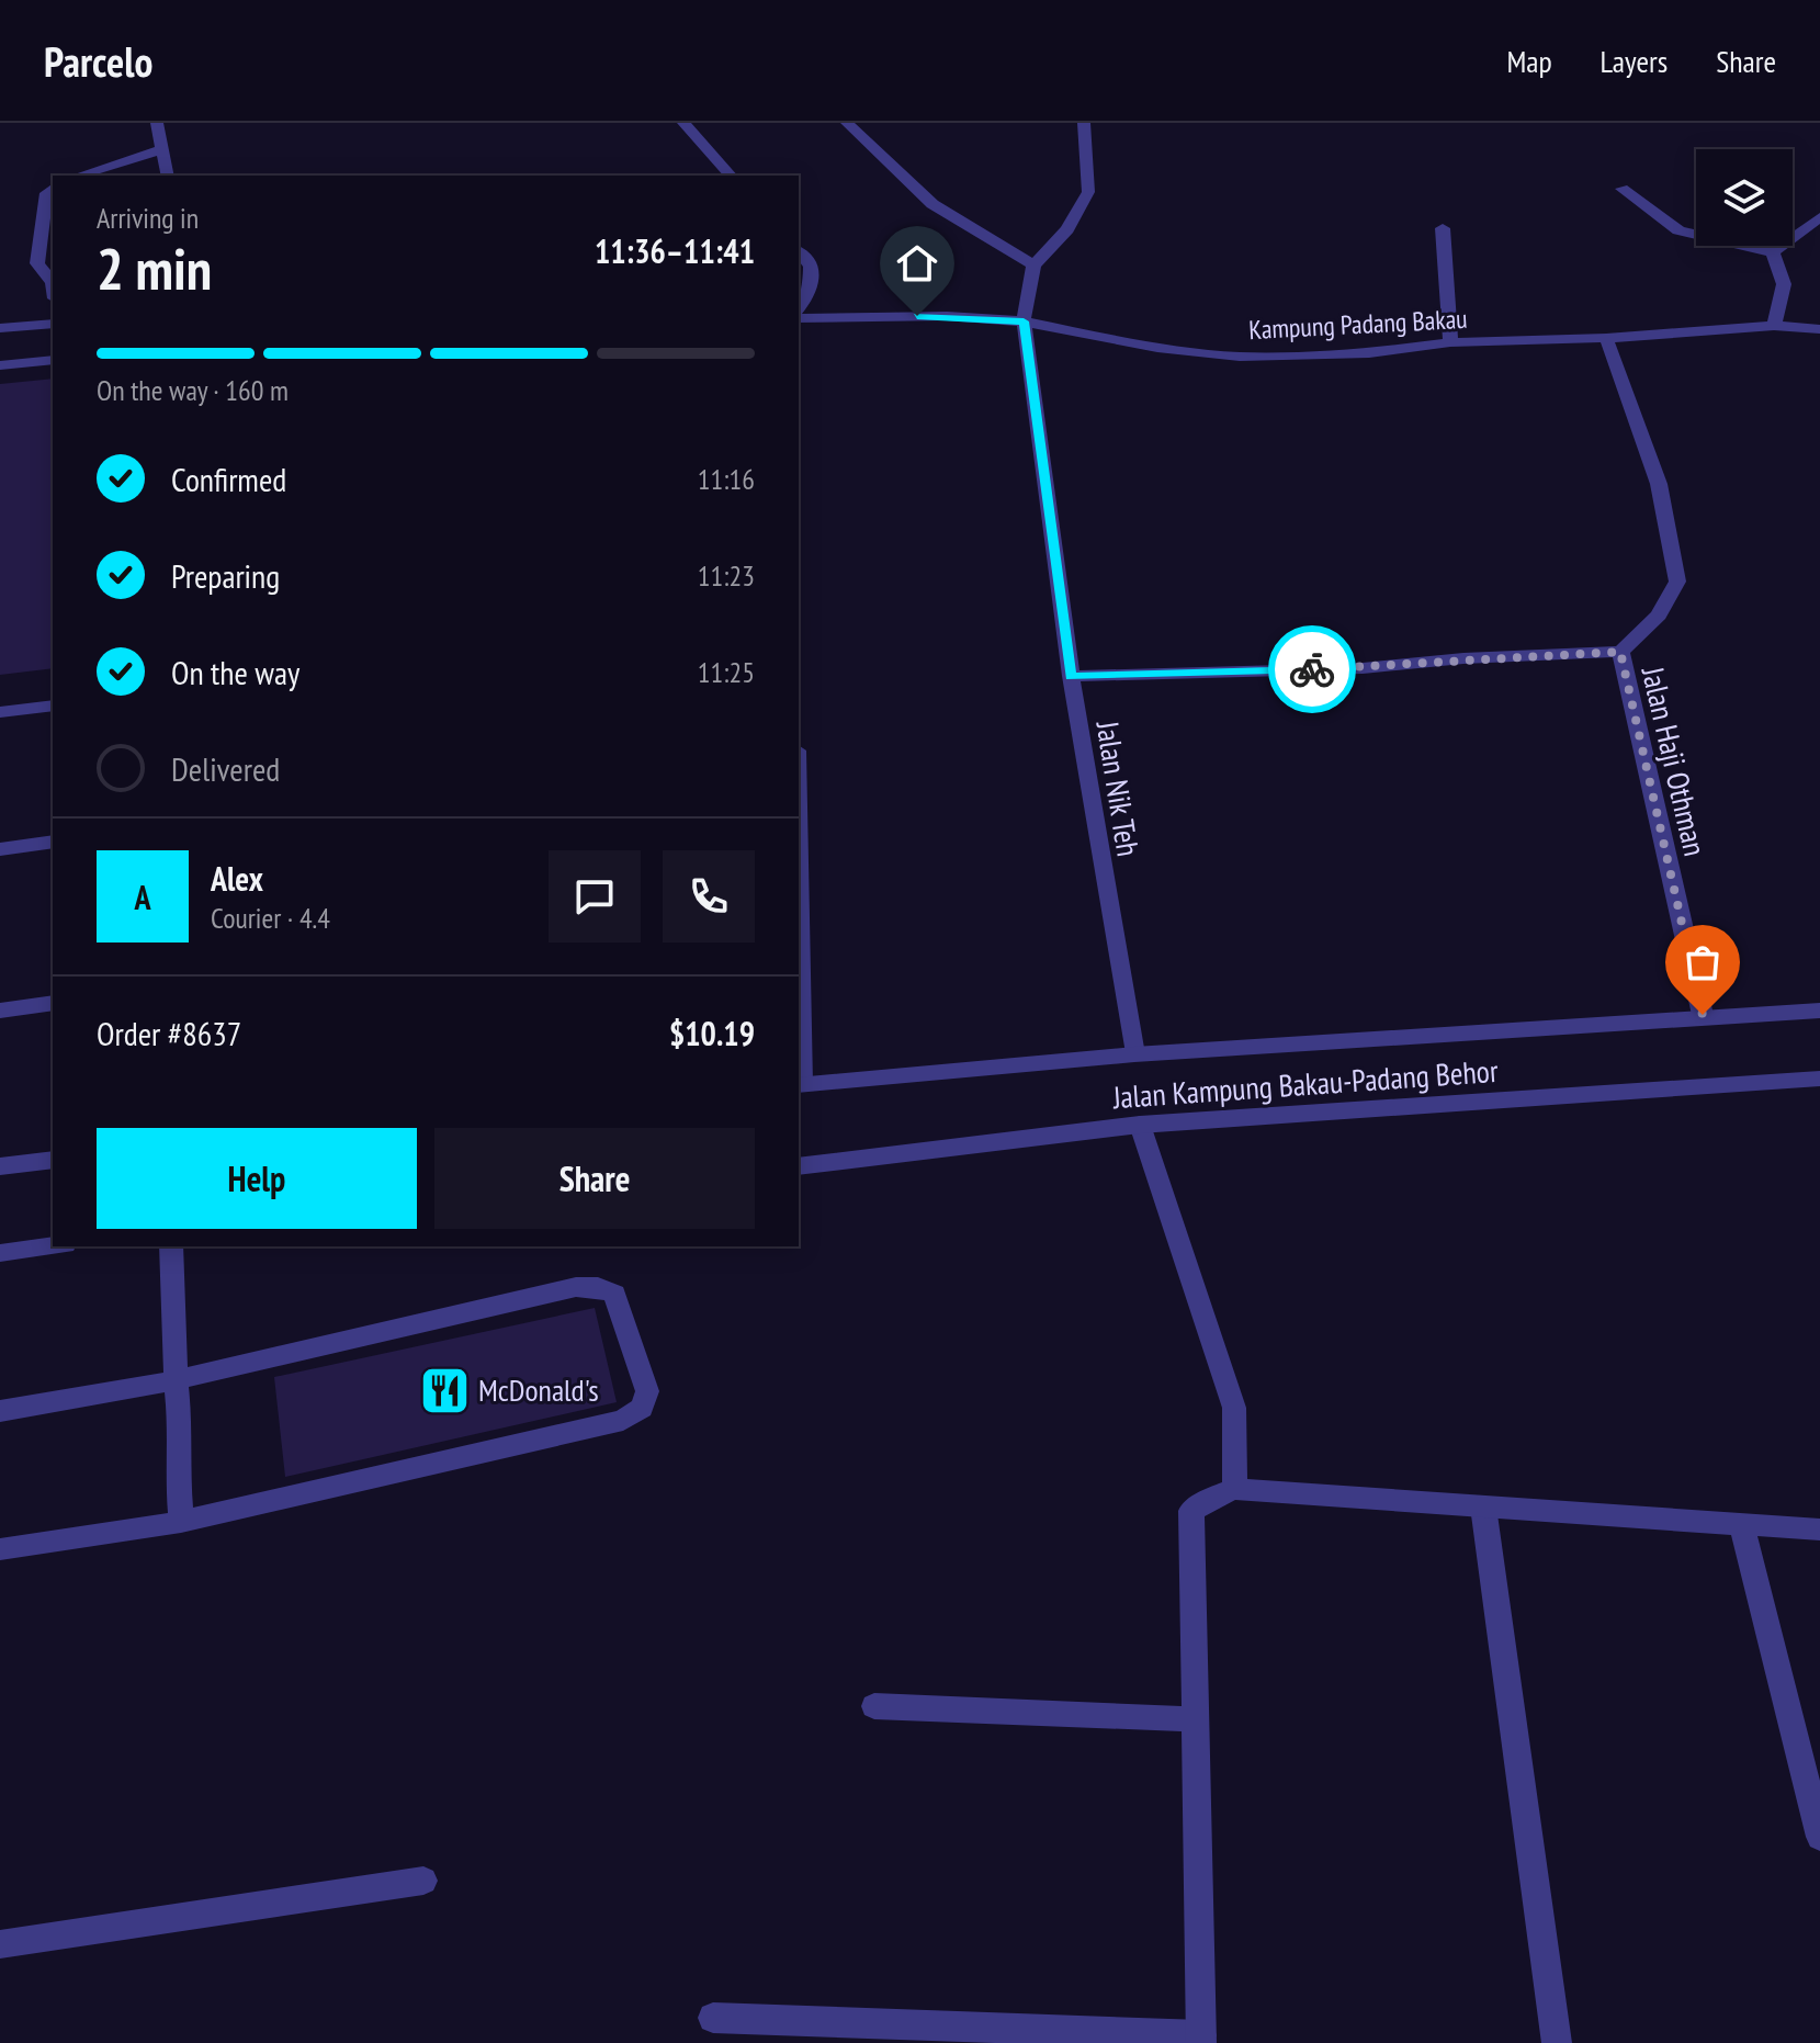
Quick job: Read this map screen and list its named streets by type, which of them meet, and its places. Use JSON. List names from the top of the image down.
{
  "streets": {
    "street": [
      "Kampung Padang Bakau",
      "Jalan Haji Othman",
      "Jalan Nik Teh",
      "Jalan Kampung Bakau-Padang Behor"
    ]
  },
  "crossings": [
    ["Kampung Padang Bakau", "Jalan Haji Othman"],
    ["Kampung Padang Bakau", "Jalan Nik Teh"]
  ],
  "places": {
    "restaurant": ["McDonald's"]
  },
  "page": {
    "header": "Parcelo",
    "nav": ["Map", "Layers", "Share"],
    "heading": ["2 min", "Arriving in", "11:36–11:41"],
    "panel": [
      "Alex",
      "Courier · 4.4",
      "Order #8637",
      "$10.19"
    ],
    "bar": "On the way · 160 m",
    "list": [
      ["Confirmed", "11:16"],
      ["Preparing", "11:23"],
      ["On the way", "11:25"],
      "Delivered"
    ],
    "round": "A",
    "buttons": ["Help", "Share"]
  }
}
